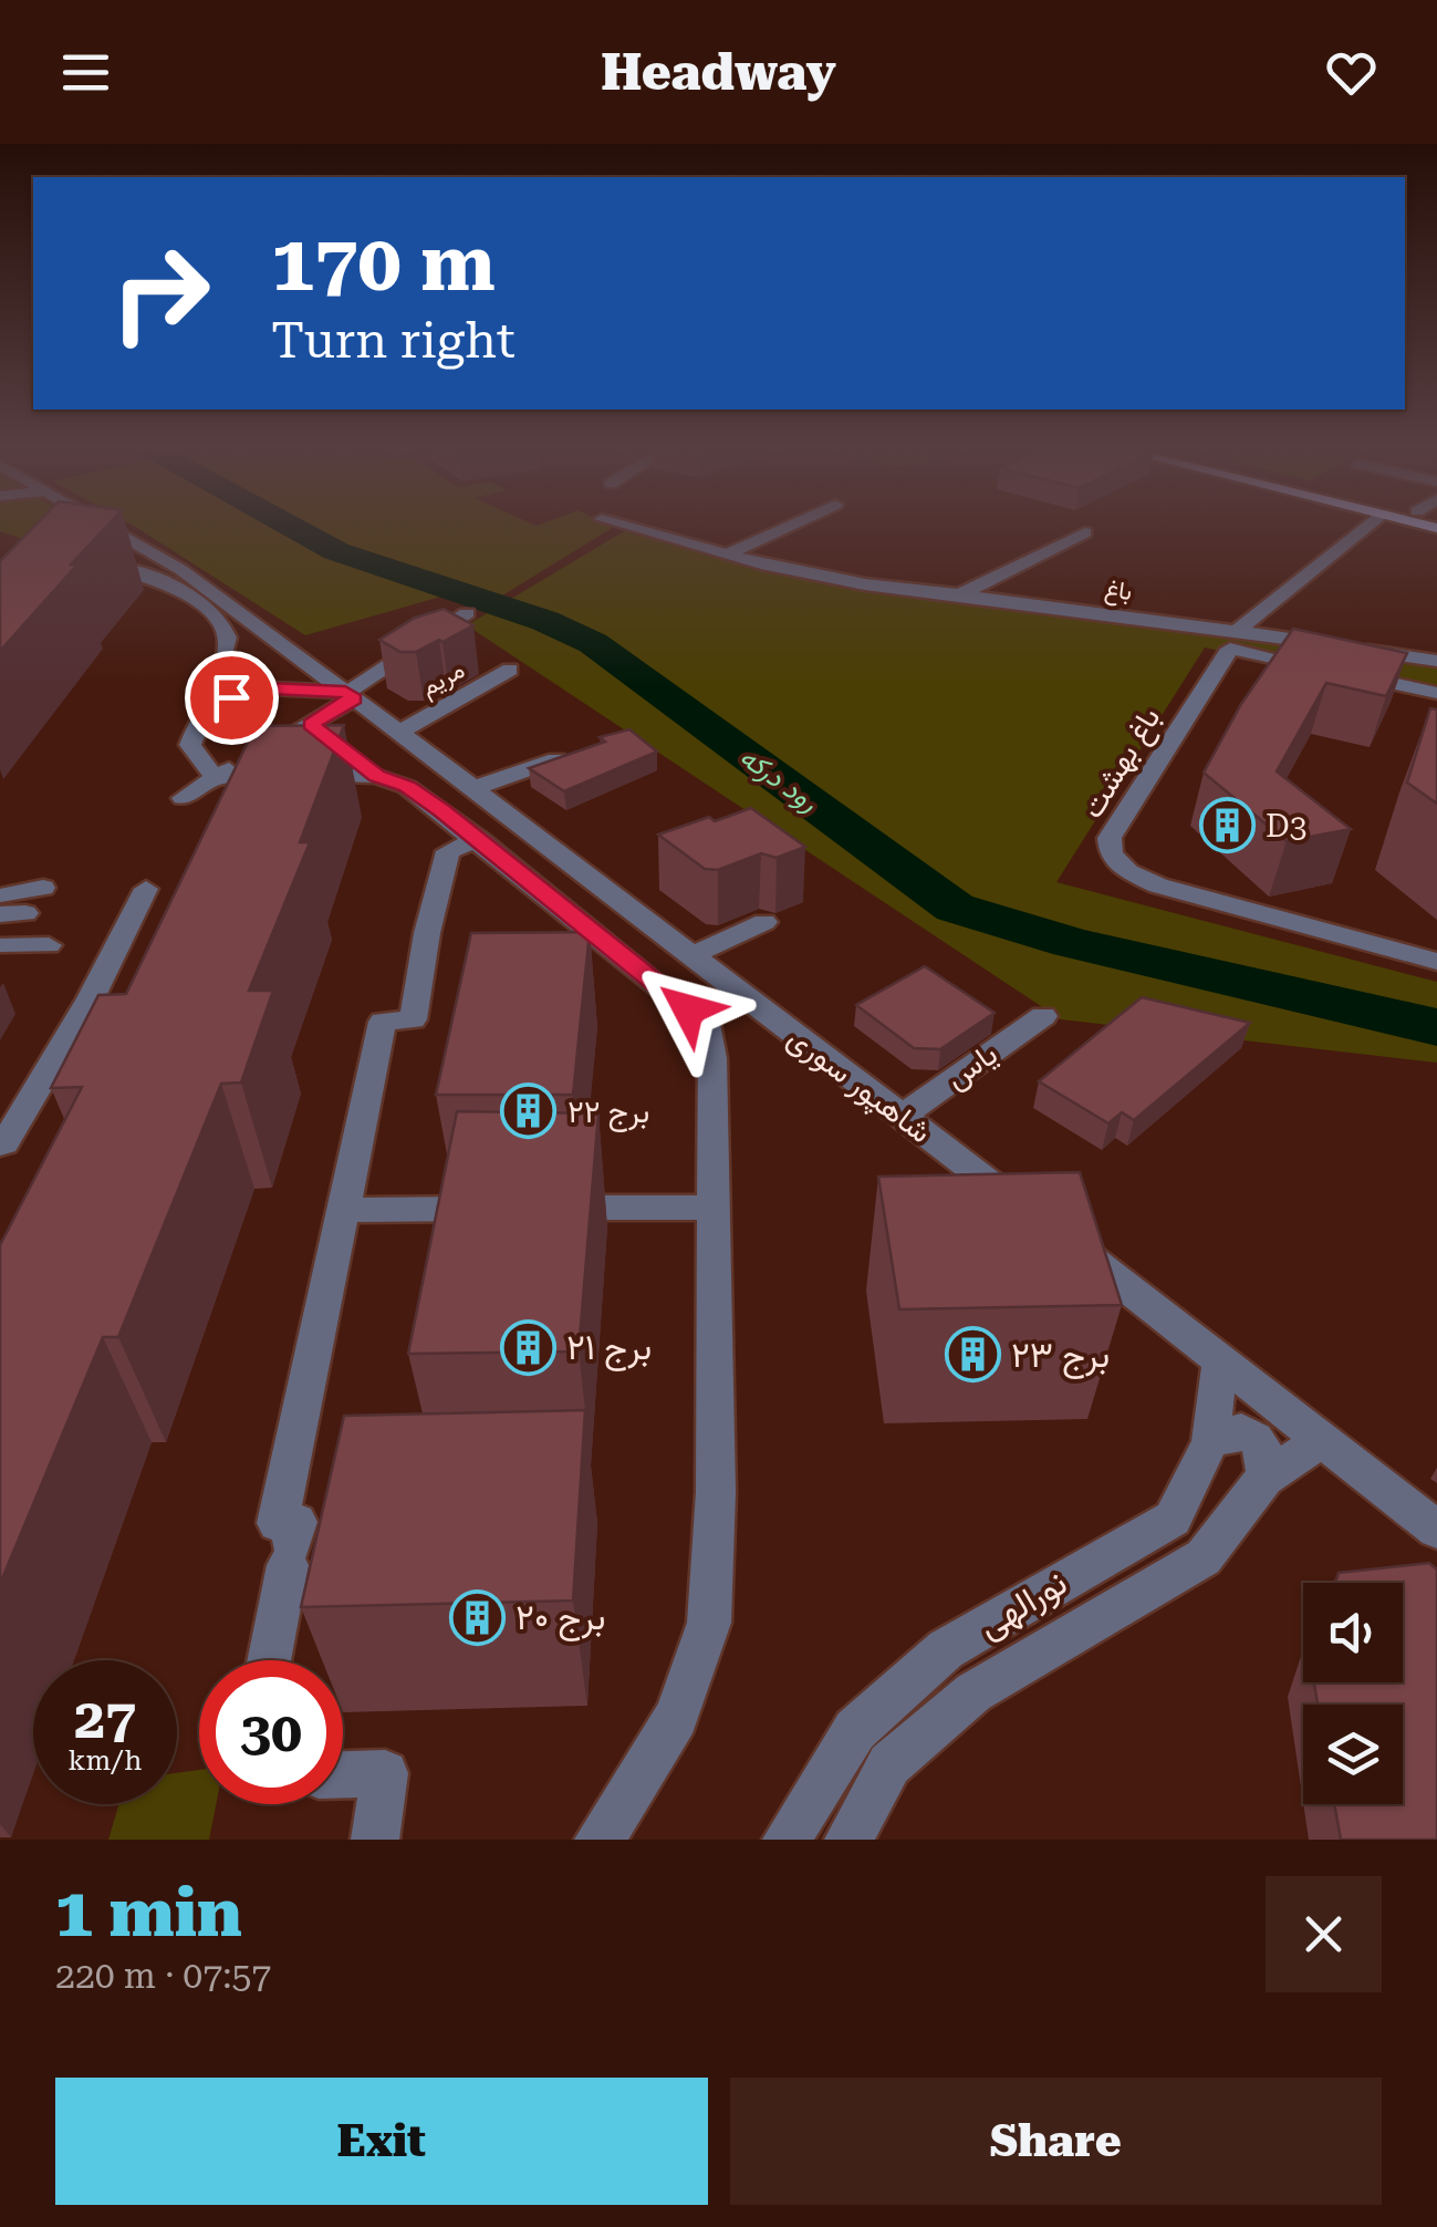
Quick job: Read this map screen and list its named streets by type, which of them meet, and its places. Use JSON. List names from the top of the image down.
{
  "streets": {
    "street": [
      "باغ",
      "مریم",
      "باغ بهشت",
      "یاس",
      "شاهپور سوری",
      "نورالهی"
    ]
  },
  "crossings": [
    ["مریم", "شاهپور سوری"],
    ["یاس", "شاهپور سوری"]
  ],
  "water": ["رود درکه"],
  "places": {
    "building": [
      "D3",
      "برج ۲۲",
      "برج ۲۱",
      "برج ۲۳",
      "برج ۲۰"
    ]
  },
  "page": {
    "header": "Headway",
    "turn": ["170 m", "Turn right"],
    "speed": "27 km/h",
    "limit": "30",
    "heading": ["1 min", "220 m · 07:57"],
    "buttons": ["Exit", "Share"]
  }
}
